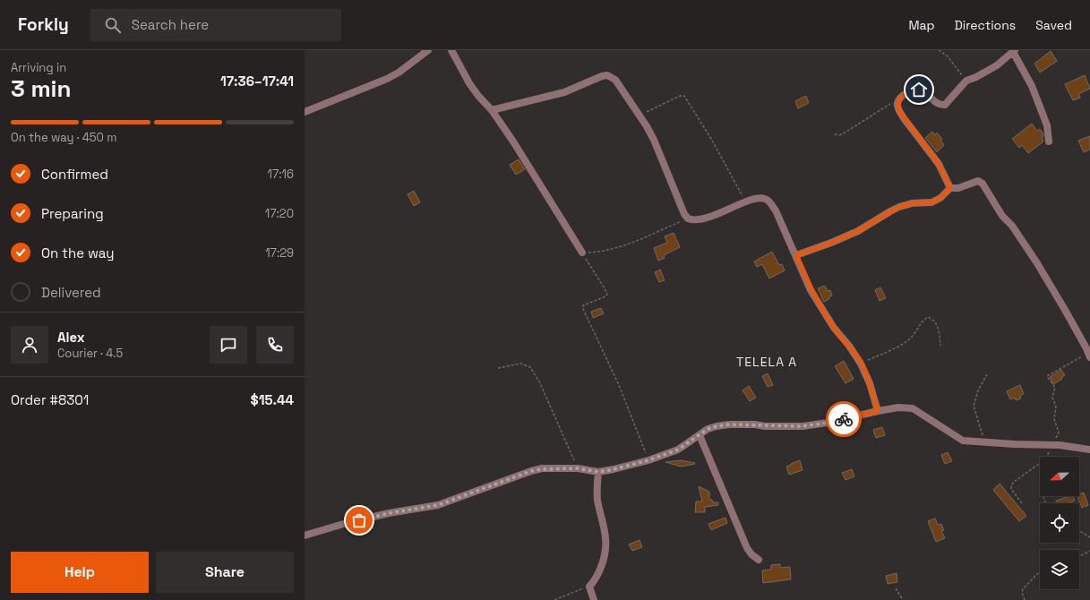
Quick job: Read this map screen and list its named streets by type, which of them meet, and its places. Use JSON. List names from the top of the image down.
{
  "districts": ["TELELA A"],
  "north": "left",
  "page": {
    "header": "Forkly",
    "search": "Search here",
    "nav": ["Map", "Directions", "Saved"],
    "heading": ["3 min", "Arriving in", "17:36–17:41"],
    "panel": [
      "Alex",
      "Courier · 4.5",
      "Order #8301",
      "$15.44"
    ],
    "bar": "On the way · 450 m",
    "list": [
      ["Confirmed", "17:16"],
      ["Preparing", "17:20"],
      ["On the way", "17:29"],
      "Delivered"
    ],
    "buttons": ["Help", "Share"]
  }
}
